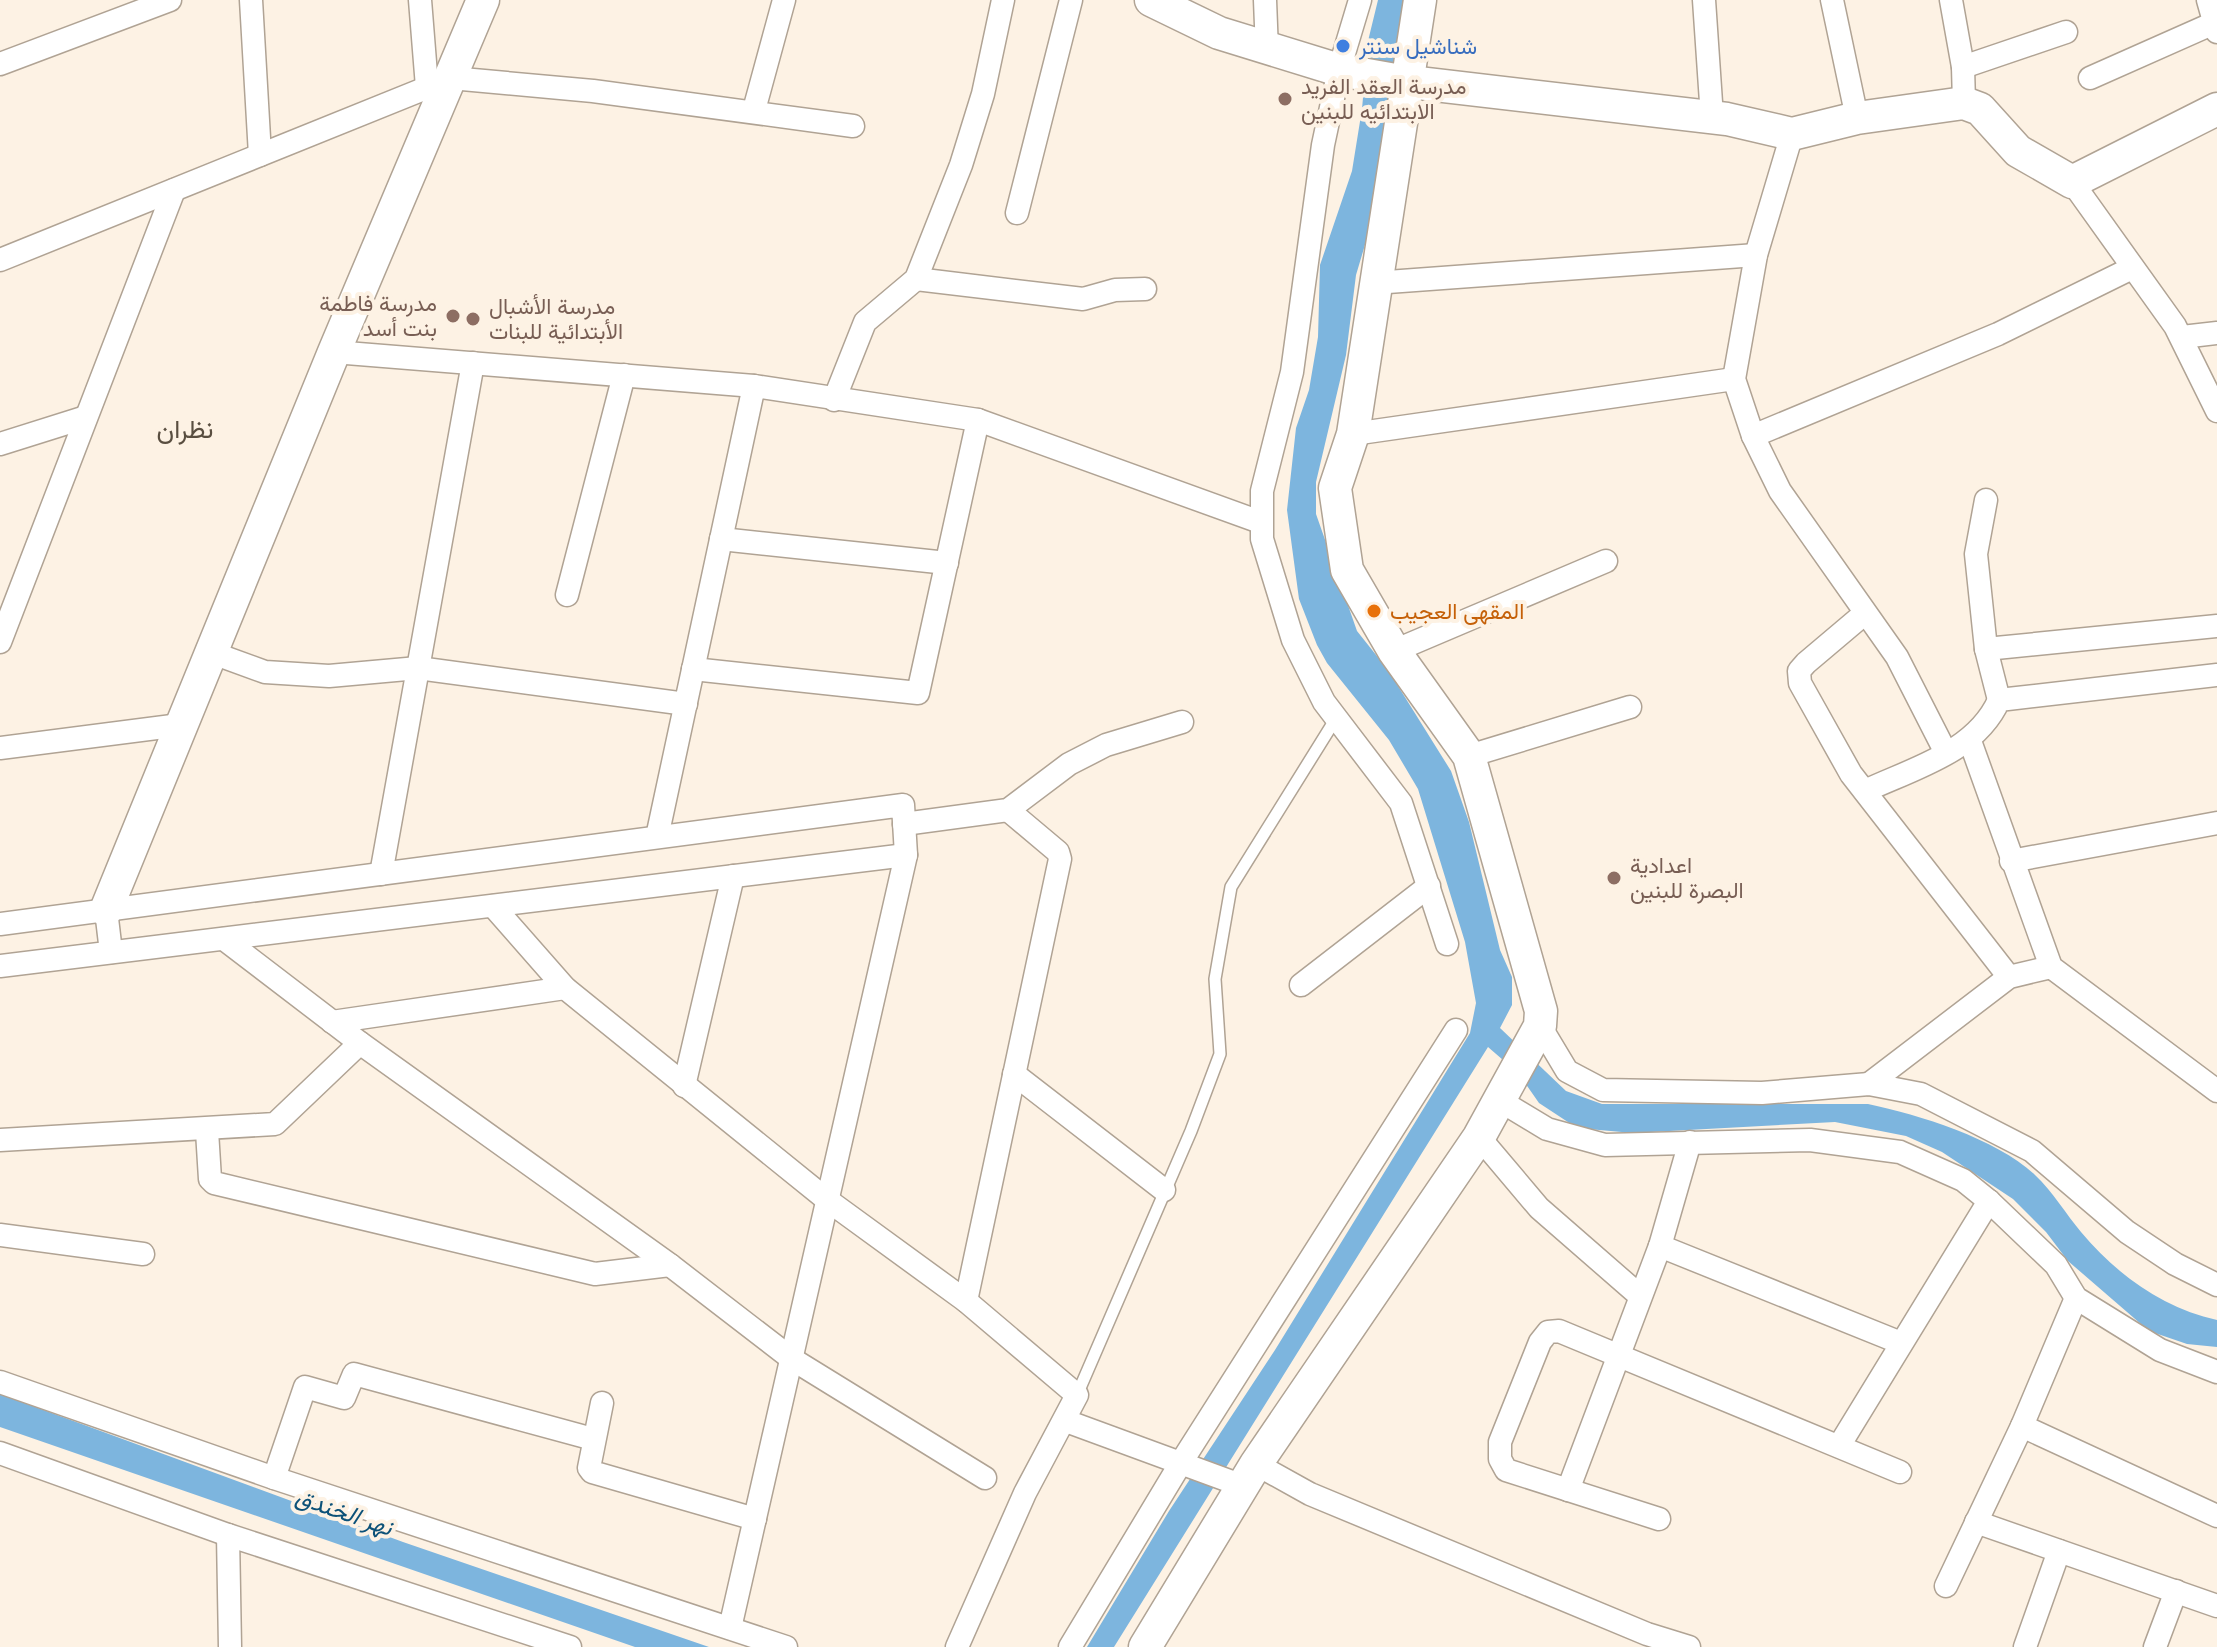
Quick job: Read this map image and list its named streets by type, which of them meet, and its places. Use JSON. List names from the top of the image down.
{
  "districts": ["نظران"],
  "water": ["نهر الخندق"],
  "places": [
    "شناشيل سنتر",
    "مدرسة العقد الفريد الابتدائيه للبنين",
    "مدرسة فاطمة بنت أسد",
    "مدرسة الأشبال الأبتدائية للبنات",
    "المقهى العجيب",
    "اعدادية البصرة للبنين"
  ]
}
